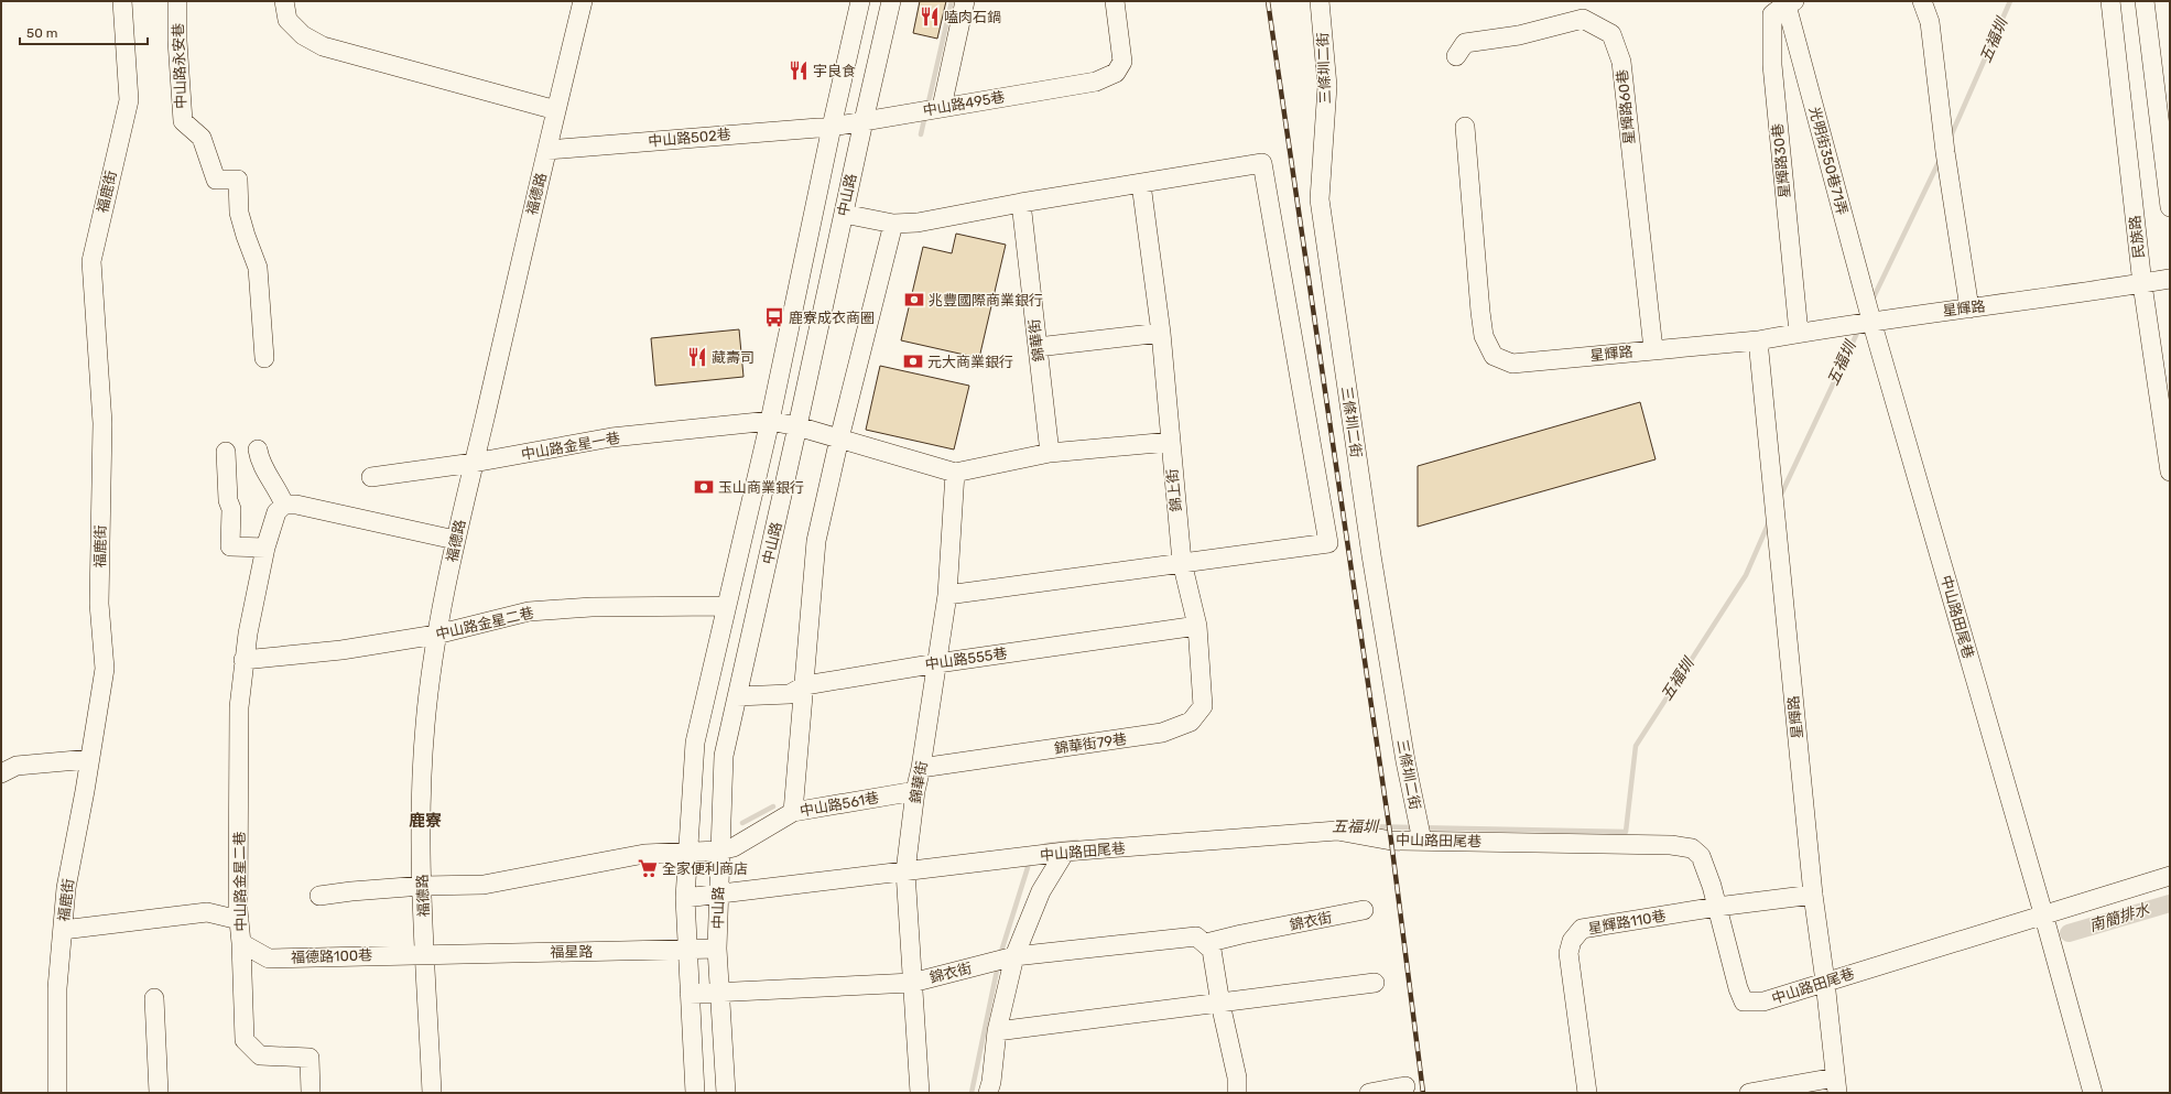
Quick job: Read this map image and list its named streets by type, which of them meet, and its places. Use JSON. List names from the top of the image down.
{
  "streets": {
    "street": [
      "中山路永安巷",
      "三條圳二街",
      "中山路495巷",
      "星輝路60巷",
      "中山路502巷",
      "星輝路30巷",
      "光明街350巷71弄",
      "福鹿街",
      "福德路",
      "中山路",
      "民族路",
      "星輝路",
      "錦華街",
      "中山路金星一巷",
      "錦上街",
      "中山路田尾巷",
      "中山路金星二巷",
      "中山路555巷",
      "錦華街79巷",
      "中山路561巷",
      "錦衣街",
      "星輝路110巷",
      "福星路",
      "福德路100巷"
    ]
  },
  "crossings": [
    ["三條圳二街", "中山路田尾巷"],
    ["中山路495巷", "中山路502巷"],
    ["中山路495巷", "中山路"],
    ["星輝路60巷", "星輝路"],
    ["中山路502巷", "福德路"],
    ["中山路502巷", "中山路"],
    ["星輝路30巷", "光明街350巷71弄"],
    ["星輝路30巷", "星輝路"],
    ["光明街350巷71弄", "星輝路"],
    ["光明街350巷71弄", "中山路田尾巷"],
    ["福德路", "中山路金星一巷"],
    ["福德路", "中山路金星二巷"],
    ["福德路", "福星路"],
    ["福德路", "福德路100巷"],
    ["中山路", "中山路金星一巷"],
    ["中山路", "中山路田尾巷"],
    ["中山路", "中山路金星二巷"],
    ["中山路", "中山路555巷"],
    ["中山路", "中山路561巷"],
    ["中山路", "錦衣街"],
    ["中山路", "福星路"],
    ["民族路", "星輝路"],
    ["星輝路", "中山路田尾巷"],
    ["星輝路", "星輝路110巷"],
    ["錦華街", "中山路田尾巷"],
    ["錦華街", "中山路555巷"],
    ["錦華街", "錦華街79巷"],
    ["錦華街", "中山路561巷"],
    ["錦華街", "錦衣街"],
    ["錦上街", "中山路555巷"],
    ["錦上街", "錦華街79巷"],
    ["中山路田尾巷", "星輝路110巷"],
    ["中山路金星二巷", "福德路100巷"],
    ["中山路555巷", "錦華街79巷"],
    ["福星路", "福德路100巷"]
  ],
  "districts": ["鹿寮"],
  "water": ["五福圳", "南簡排水"],
  "places": {
    "restaurant": ["嗑肉石鍋", "宇良食", "藏壽司"],
    "bank": ["兆豐國際商業銀行", "元大商業銀行", "玉山商業銀行"],
    "bus stop": ["鹿寮成衣商圈"],
    "supermarket": ["全家便利商店"]
  },
  "scale_bar": "50 m"
}
